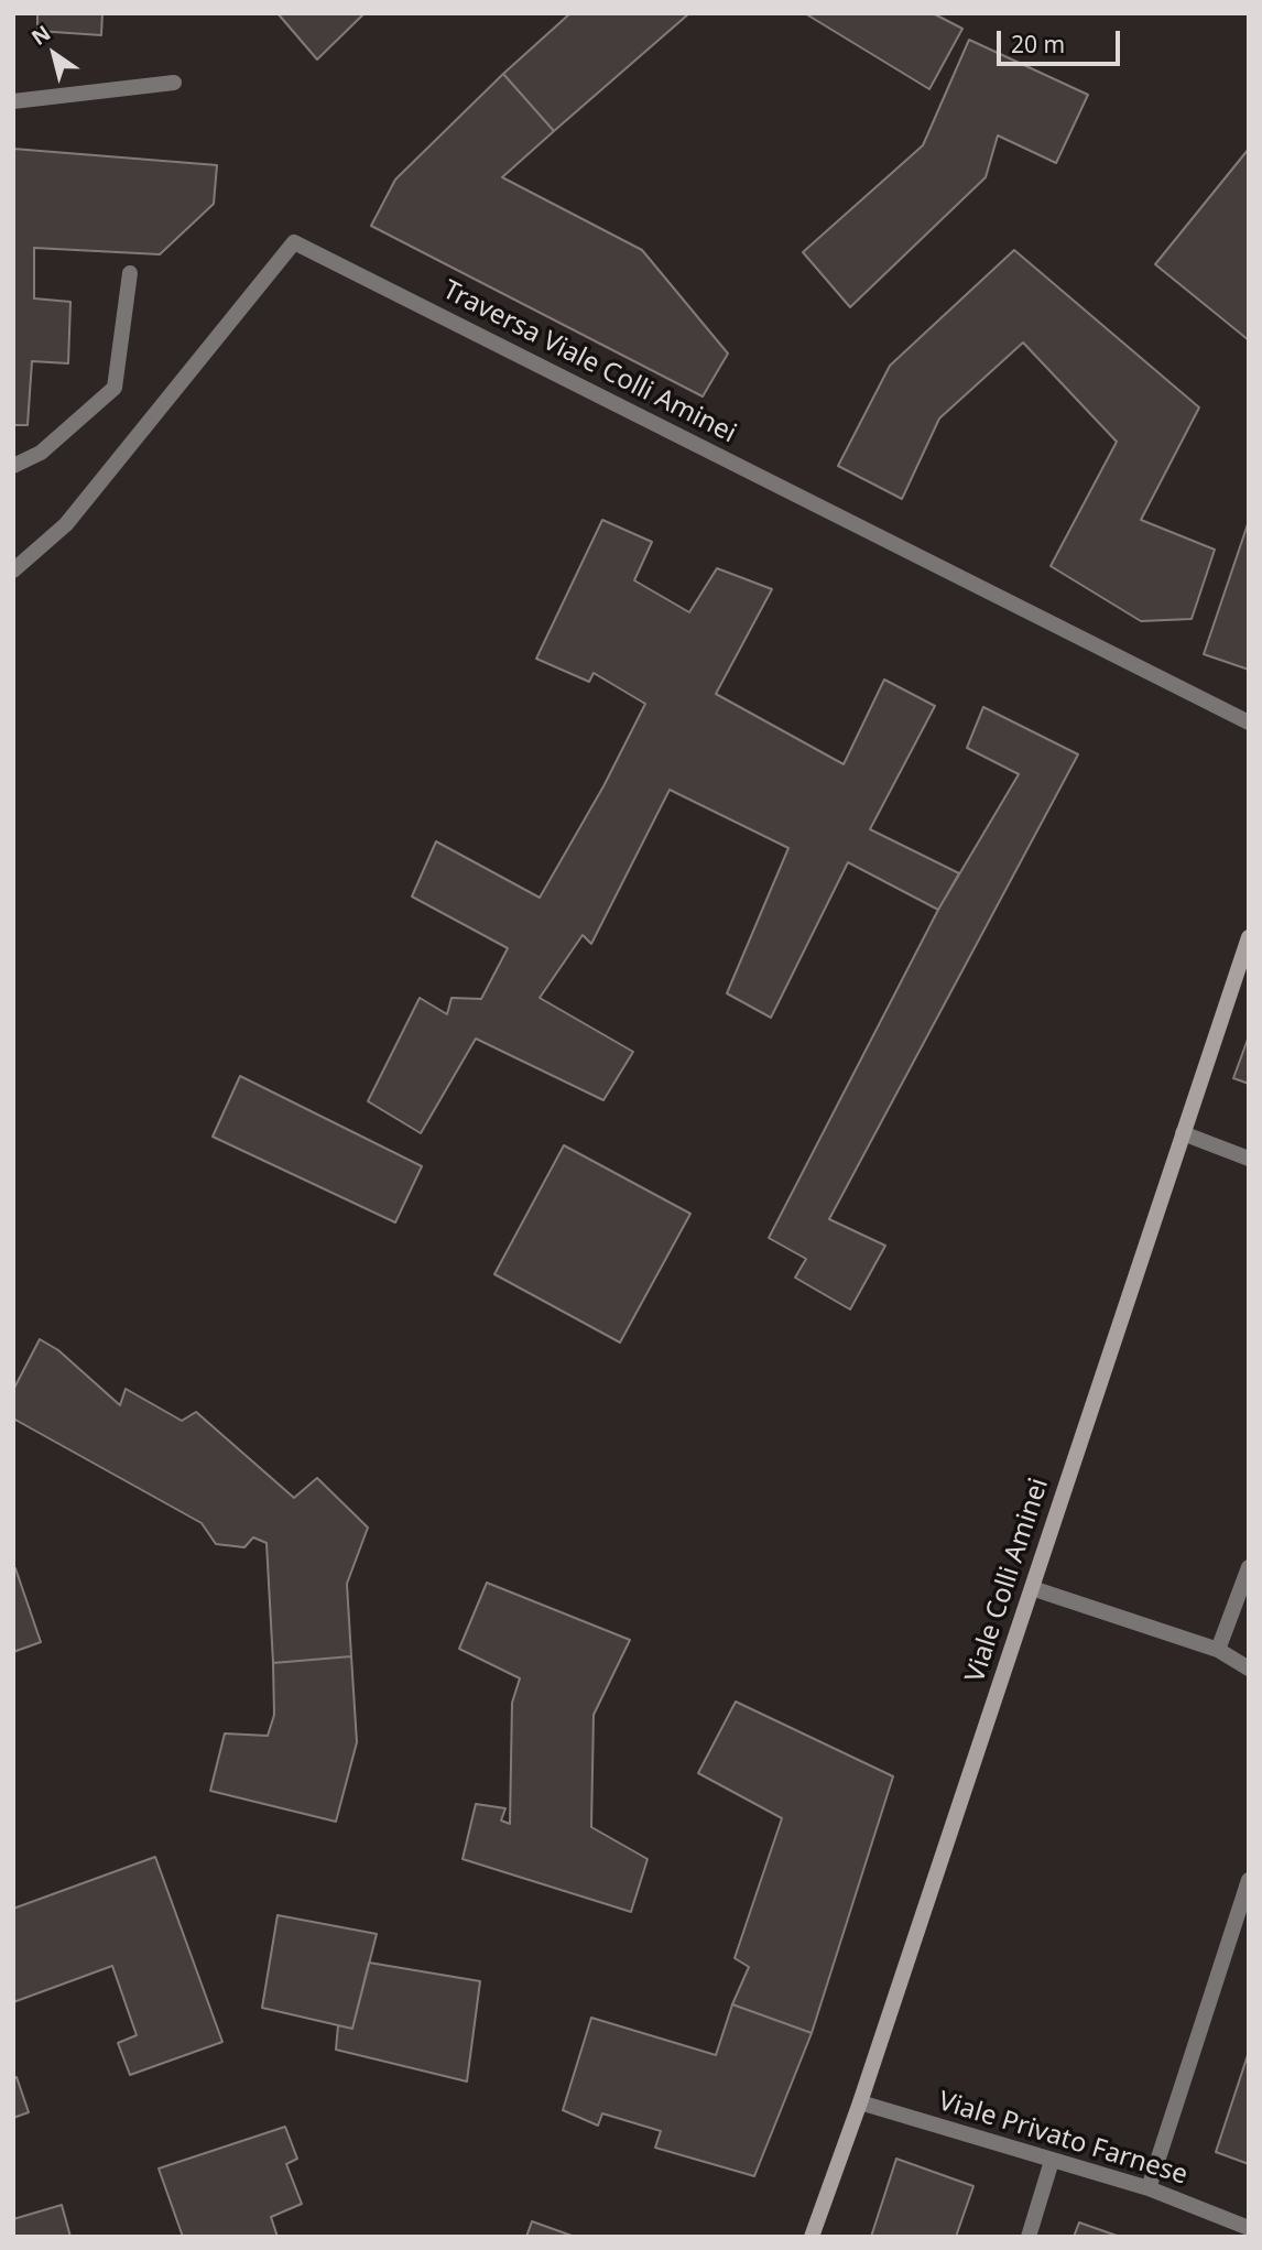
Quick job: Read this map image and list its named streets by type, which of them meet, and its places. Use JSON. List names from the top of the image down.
{
  "streets": {
    "main road": ["Viale Colli Aminei"],
    "street": ["Traversa Viale Colli Aminei", "Viale Privato Farnese"]
  },
  "crossings": [
    ["Viale Colli Aminei", "Viale Privato Farnese"]
  ],
  "scale_bar": "20 m",
  "north": "top left"
}
